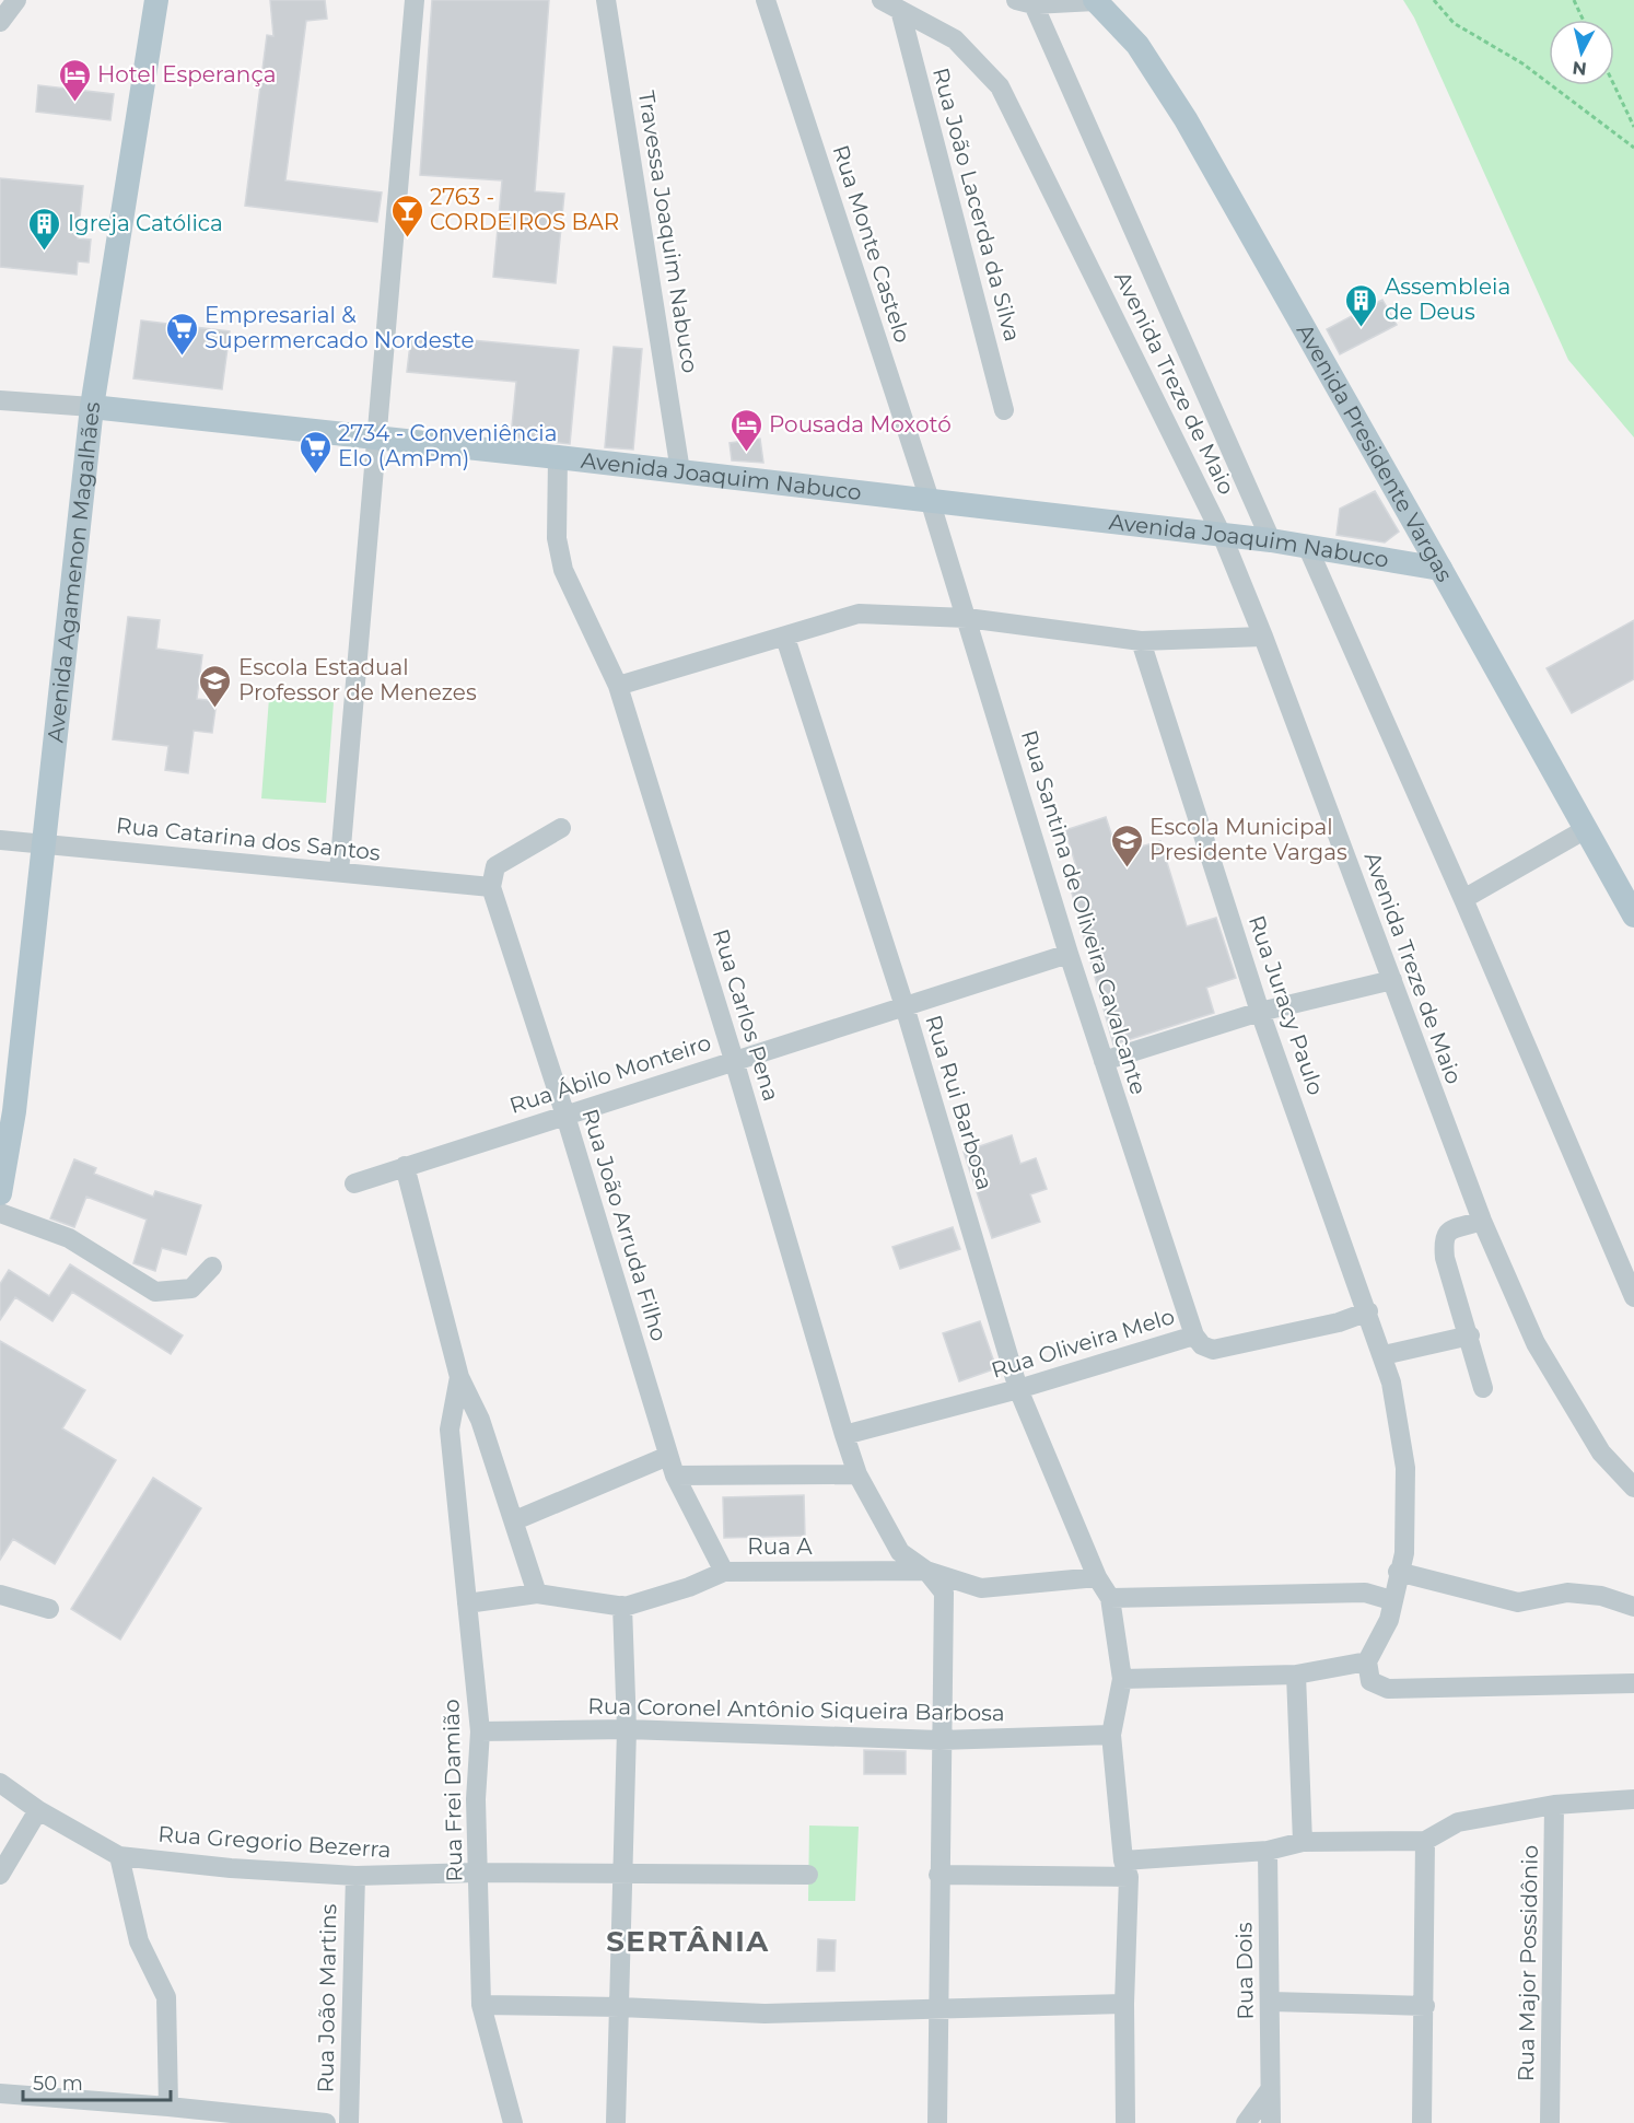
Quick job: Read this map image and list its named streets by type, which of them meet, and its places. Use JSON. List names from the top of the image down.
{
  "streets": {
    "main road": ["Avenida Presidente Vargas", "Avenida Joaquim Nabuco", "Avenida Agamenon Magalhães"],
    "street": [
      "Rua João Lacerda da Silva",
      "Travessa Joaquim Nabuco",
      "Rua Monte Castelo",
      "Avenida Treze de Maio",
      "Rua Catarina dos Santos",
      "Rua Santina de Oliveira Cavalcante",
      "Rua Juracy Paulo",
      "Rua Carlos Pena",
      "Rua Ábilo Monteiro",
      "Rua Rui Barbosa",
      "Rua João Arruda Filho",
      "Rua Oliveira Melo",
      "Rua A",
      "Rua Coronel Antônio Siqueira Barbosa",
      "Rua Frei Damião",
      "Rua Gregorio Bezerra",
      "Rua Major Possidônio",
      "Rua Dois",
      "Rua João Martins"
    ]
  },
  "crossings": [
    ["Rua João Lacerda da Silva", "Avenida Treze de Maio"],
    ["Travessa Joaquim Nabuco", "Avenida Joaquim Nabuco"],
    ["Rua Monte Castelo", "Avenida Joaquim Nabuco"],
    ["Rua Monte Castelo", "Rua Santina de Oliveira Cavalcante"],
    ["Avenida Treze de Maio", "Avenida Joaquim Nabuco"],
    ["Avenida Presidente Vargas", "Avenida Joaquim Nabuco"],
    ["Avenida Joaquim Nabuco", "Avenida Agamenon Magalhães"],
    ["Avenida Joaquim Nabuco", "Rua Santina de Oliveira Cavalcante"],
    ["Avenida Joaquim Nabuco", "Rua Carlos Pena"],
    ["Avenida Agamenon Magalhães", "Rua Catarina dos Santos"],
    ["Rua Catarina dos Santos", "Rua João Arruda Filho"],
    ["Rua Santina de Oliveira Cavalcante", "Rua Ábilo Monteiro"],
    ["Rua Santina de Oliveira Cavalcante", "Rua Oliveira Melo"],
    ["Rua Juracy Paulo", "Rua Oliveira Melo"],
    ["Rua Carlos Pena", "Rua Ábilo Monteiro"],
    ["Rua Carlos Pena", "Rua Oliveira Melo"],
    ["Rua Carlos Pena", "Rua A"],
    ["Rua Ábilo Monteiro", "Rua Rui Barbosa"],
    ["Rua Ábilo Monteiro", "Rua João Arruda Filho"],
    ["Rua Ábilo Monteiro", "Rua Frei Damião"],
    ["Rua Rui Barbosa", "Rua Oliveira Melo"],
    ["Rua Rui Barbosa", "Rua A"],
    ["Rua João Arruda Filho", "Rua A"],
    ["Rua A", "Rua Frei Damião"],
    ["Rua Coronel Antônio Siqueira Barbosa", "Rua Frei Damião"],
    ["Rua Frei Damião", "Rua Gregorio Bezerra"],
    ["Rua Gregorio Bezerra", "Rua João Martins"]
  ],
  "districts": ["SERTÂNIA"],
  "places": {
    "hotel": ["Hotel Esperança", "Pousada Moxotó"],
    "bar": ["2763 - CORDEIROS BAR"],
    "building": ["Igreja Católica", "Assembleia de Deus"],
    "supermarket": ["Empresarial & Supermercado Nordeste", "2734 - Conveniência Elo (AmPm)"],
    "school or university": ["Escola Estadual Professor de Menezes", "Escola Municipal Presidente Vargas"]
  },
  "scale_bar": "50 m",
  "north": "bottom"
}
